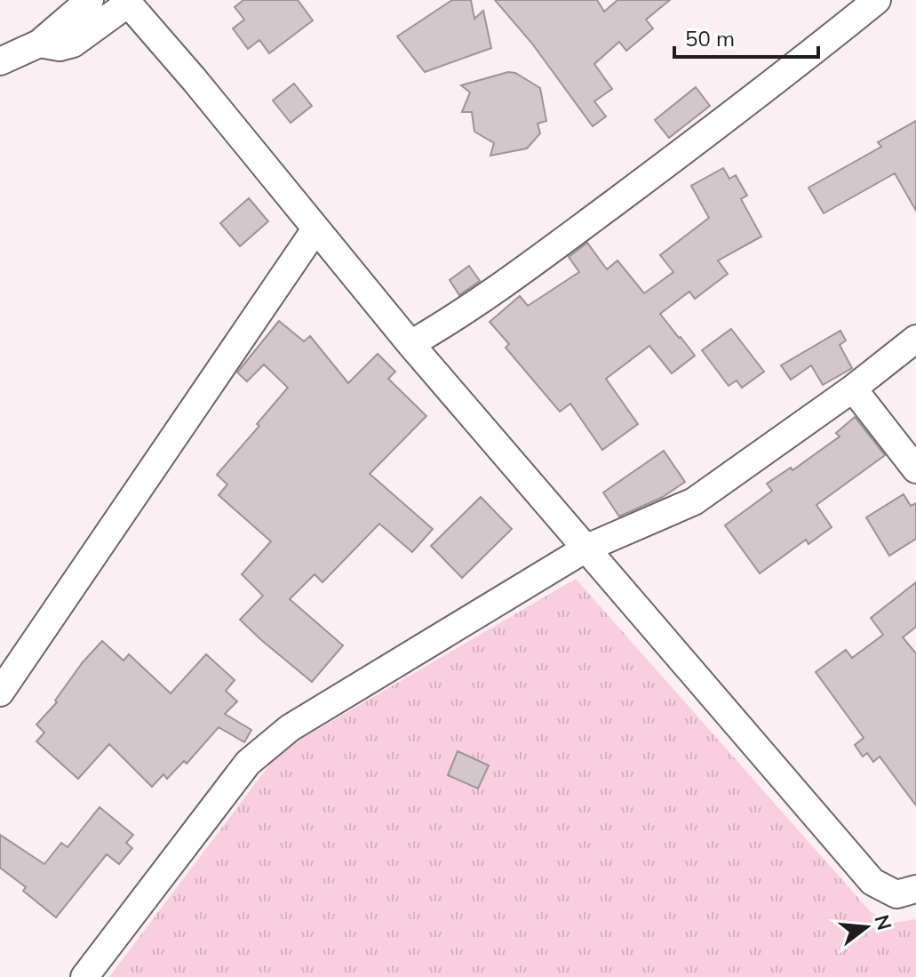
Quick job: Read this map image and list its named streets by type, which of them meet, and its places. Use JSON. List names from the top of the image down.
{
  "scale_bar": "50 m",
  "north": "right"
}
